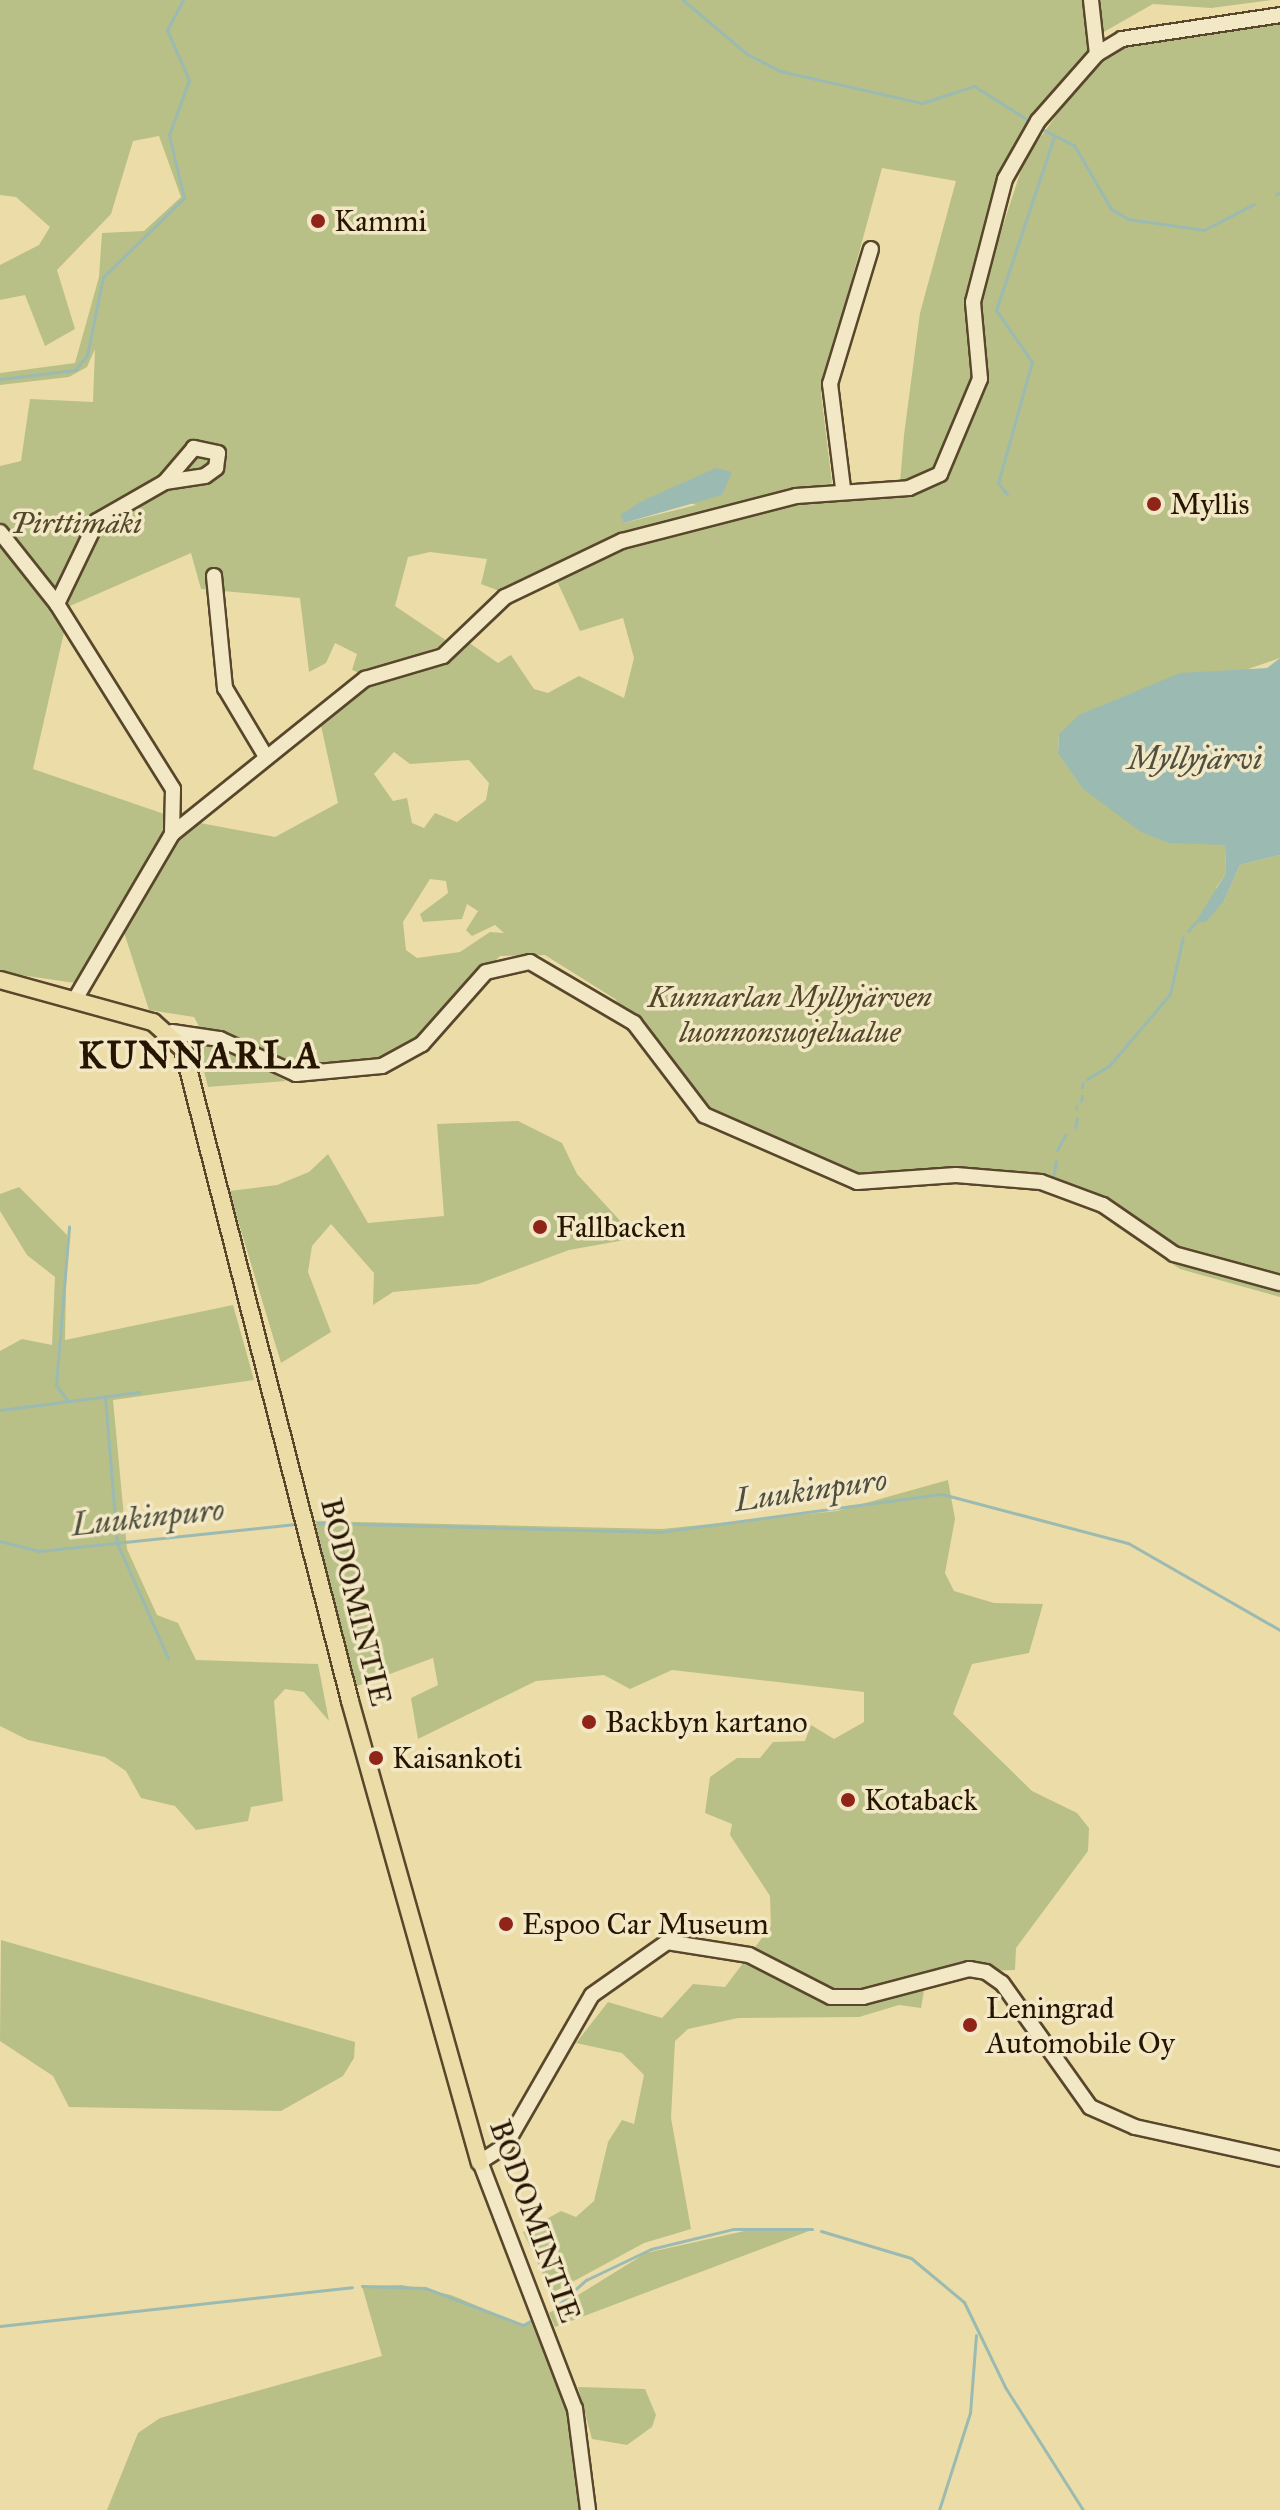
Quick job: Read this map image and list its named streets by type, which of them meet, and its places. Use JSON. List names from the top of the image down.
{
  "streets": {
    "main road": ["BODOMINTIE"]
  },
  "districts": ["KUNNARLA"],
  "water": ["Myllyjärvi", "Luukinpuro"],
  "parks": ["Pirttimäki", "Kunnarlan Myllyjärven luonnonsuojelualue"],
  "places": [
    "Kammi",
    "Myllis",
    "Fallbacken",
    "Backbyn kartano",
    "Kaisankoti",
    "Kotaback",
    "Espoo Car Museum",
    "Leningrad Automobile Oy"
  ]
}
